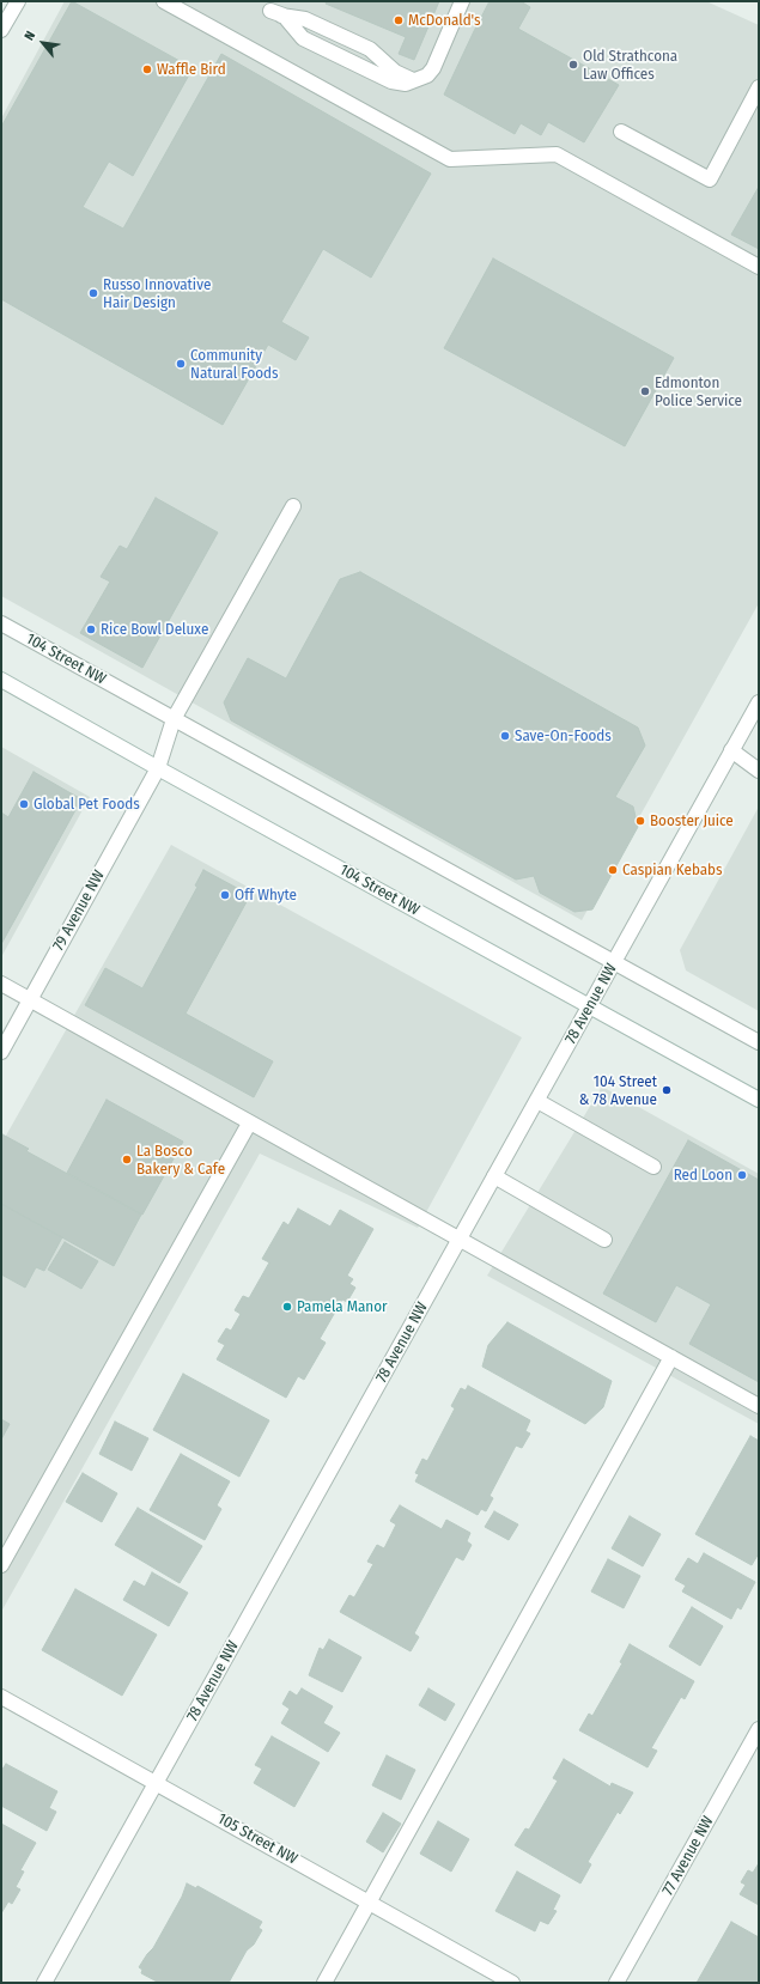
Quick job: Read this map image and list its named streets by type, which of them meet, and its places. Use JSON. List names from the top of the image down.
{
  "streets": {
    "street": [
      "104 Street NW",
      "79 Avenue NW",
      "78 Avenue NW",
      "105 Street NW",
      "77 Avenue NW"
    ]
  },
  "crossings": [
    ["104 Street NW", "79 Avenue NW"],
    ["104 Street NW", "78 Avenue NW"],
    ["78 Avenue NW", "105 Street NW"]
  ],
  "places": [
    "McDonald's",
    "Old Strathcona Law Offices",
    "Waffle Bird",
    "Russo Innovative Hair Design",
    "Community Natural Foods",
    "Edmonton Police Service",
    "Rice Bowl Deluxe",
    "Save-On-Foods",
    "Global Pet Foods",
    "Booster Juice",
    "Caspian Kebabs",
    "Off Whyte",
    "104 Street & 78 Avenue",
    "La Bosco Bakery & Cafe",
    "Red Loon",
    "Pamela Manor"
  ],
  "north": "top left"
}
